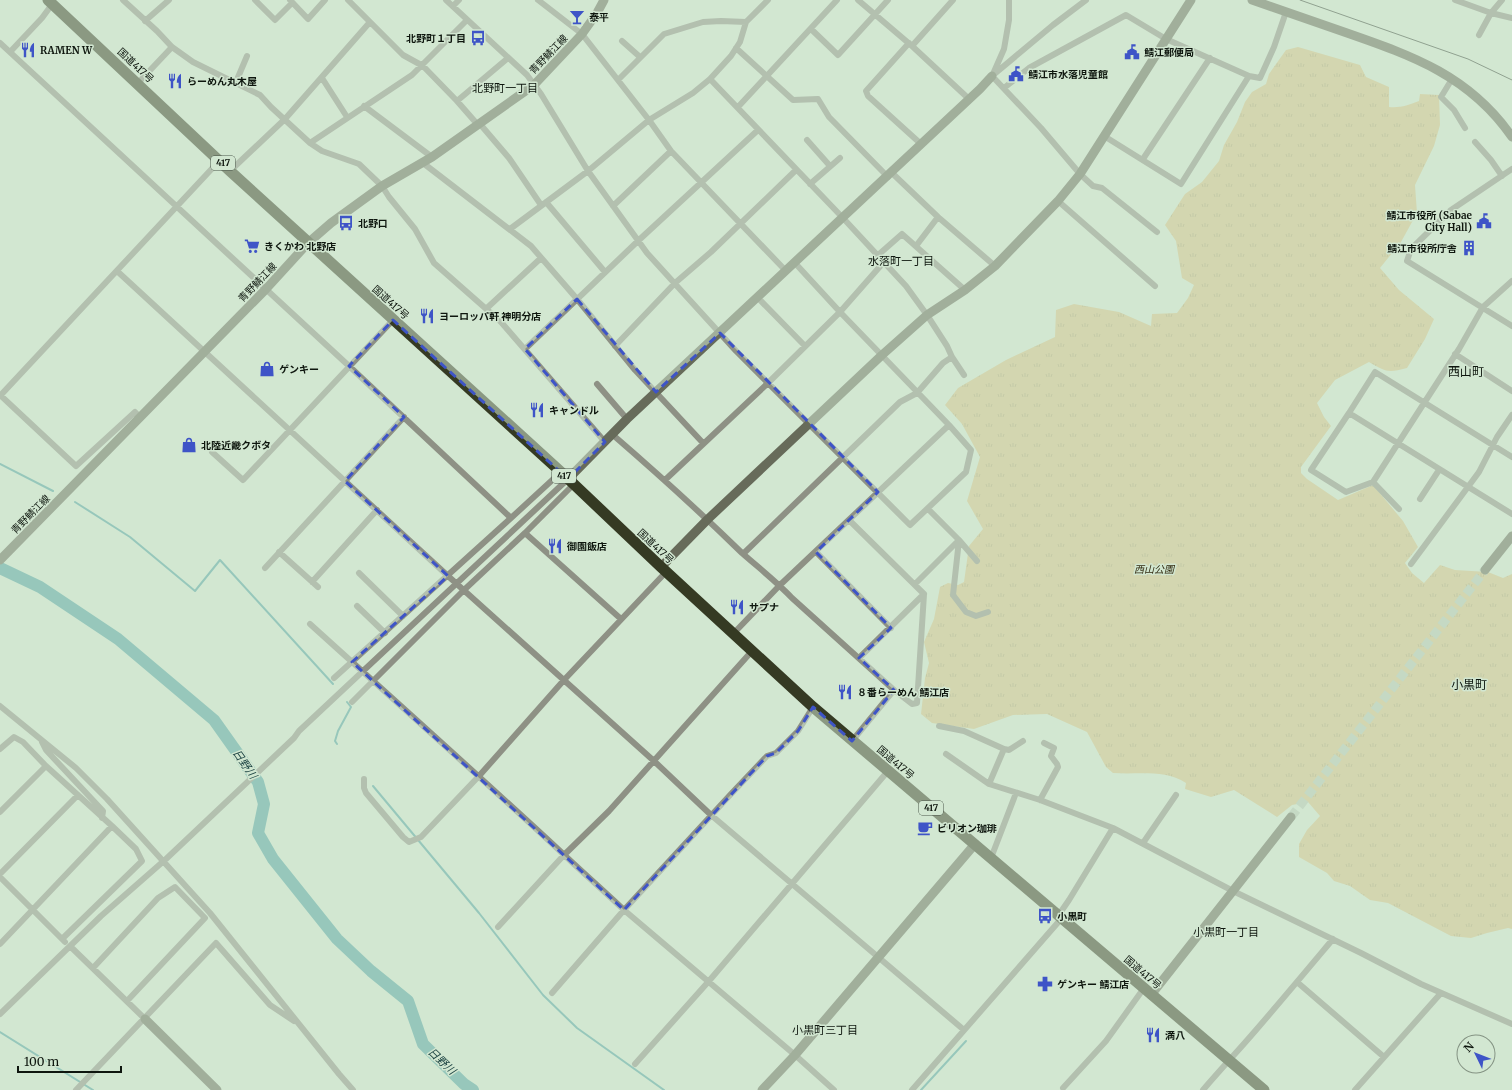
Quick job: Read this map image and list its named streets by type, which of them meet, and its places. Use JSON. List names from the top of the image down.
{
  "streets": {
    "highway": ["国道417号", "417"],
    "street": ["青野鯖江線"]
  },
  "crossings": [
    ["青野鯖江線", "国道417号"]
  ],
  "districts": [
    "北野町一丁目",
    "水落町一丁目",
    "西山町",
    "小黒町",
    "小黒町一丁目",
    "小黒町三丁目"
  ],
  "water": ["日野川"],
  "parks": ["西山公園"],
  "places": {
    "bar": ["泰平"],
    "bus stop": ["北野町１丁目", "北野口", "小黒町"],
    "restaurant": [
      "RAMEN W",
      "らーめん丸木屋",
      "ヨーロッパ軒 神明分店",
      "キャンドル",
      "御園飯店",
      "サプナ",
      "８番らーめん 鯖江店",
      "満八"
    ],
    "public building": ["鯖江郵便局", "鯖江市水落児童館", "鯖江市役所 (Sabae City Hall)"],
    "supermarket": ["きくかわ 北野店"],
    "building": ["鯖江市役所庁舎"],
    "shop": ["ゲンキー", "北陸近畿クボタ"],
    "cafe": ["ビリオン珈琲"],
    "pharmacy": ["ゲンキー 鯖江店"]
  },
  "scale_bar": "100 m",
  "north": "top left"
}
